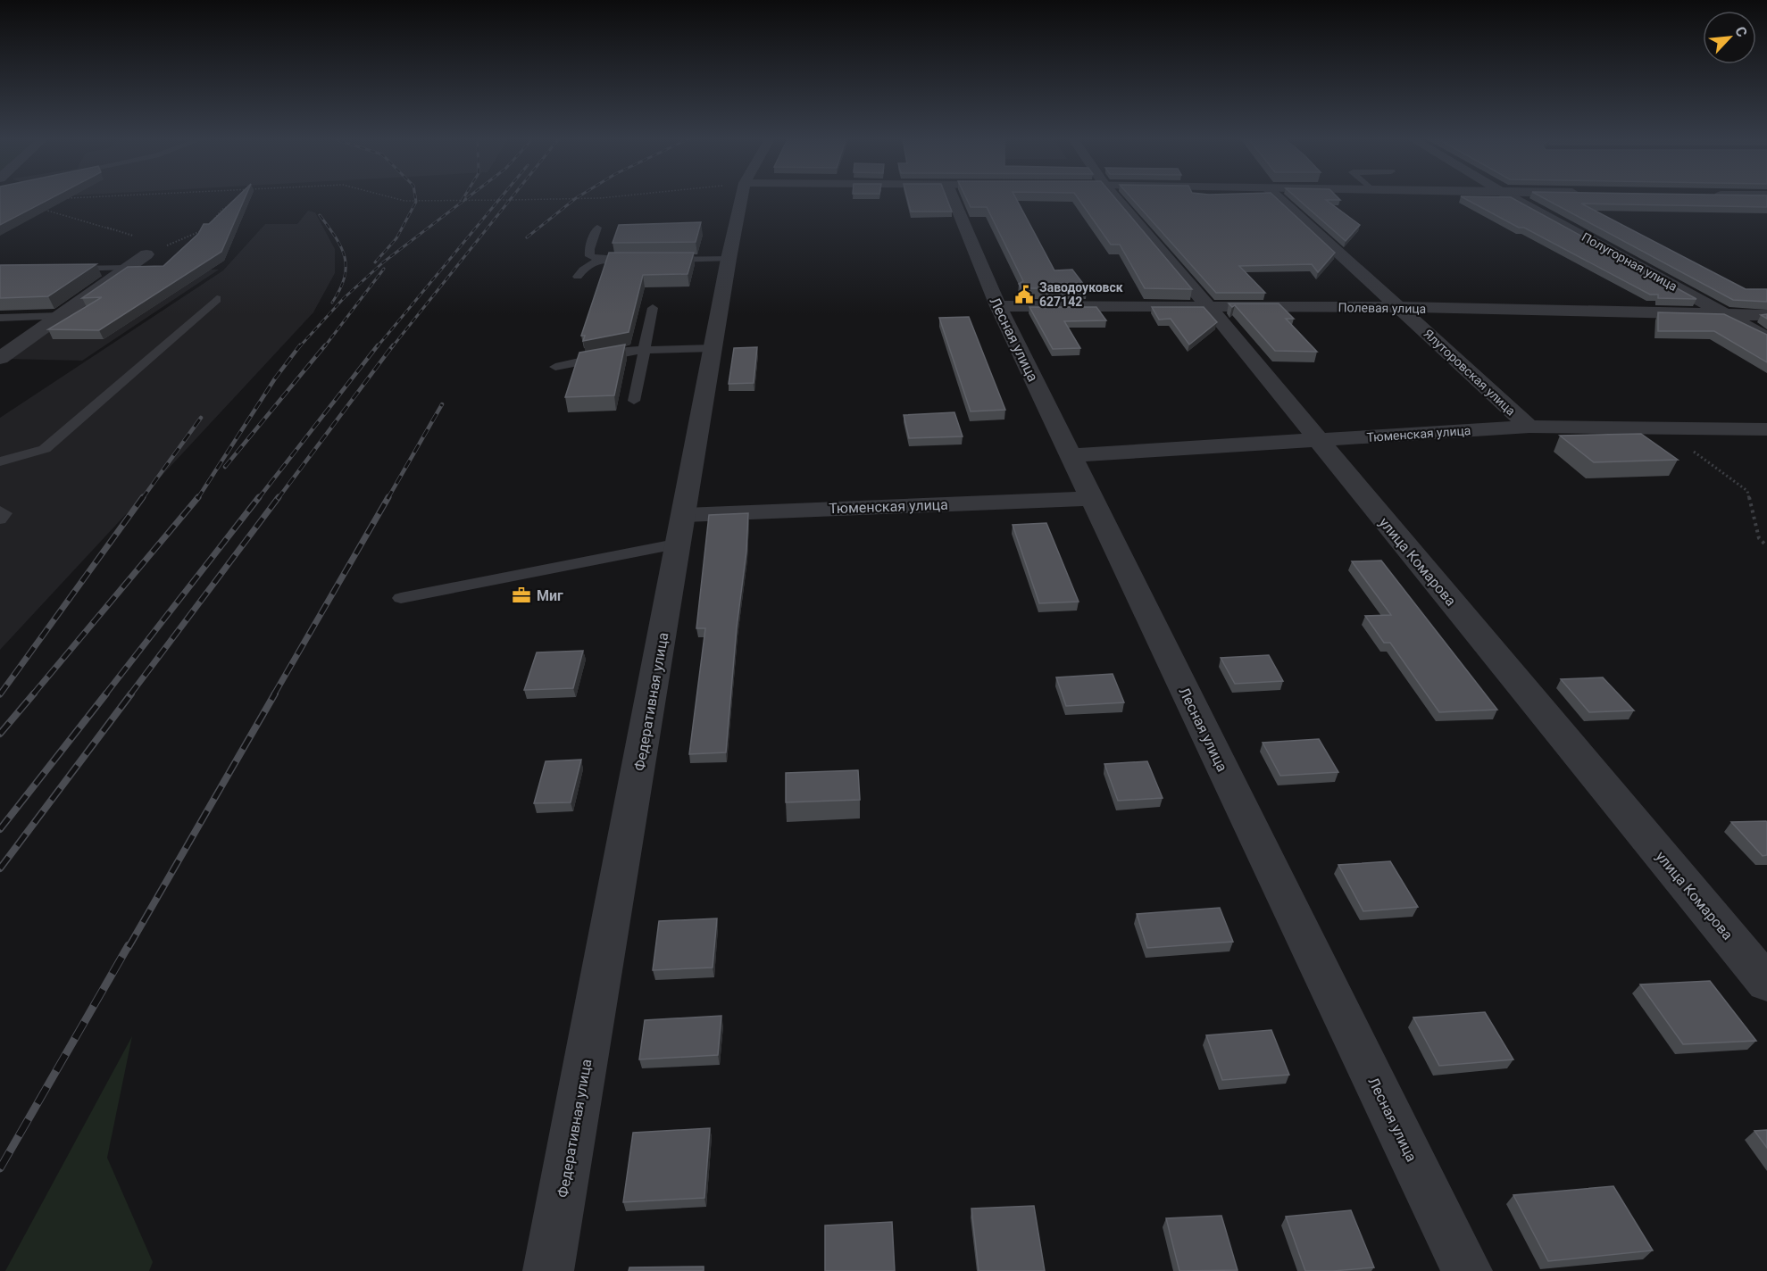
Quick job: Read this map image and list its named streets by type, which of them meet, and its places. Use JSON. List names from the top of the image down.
{
  "streets": {
    "street": [
      "Полугорная улица",
      "Полевая улица",
      "Лесная улица",
      "Ялуторовская улица",
      "Тюменская улица",
      "улица Комарова",
      "Федеративная улица"
    ]
  },
  "crossings": [
    ["Полугорная улица", "Полевая улица"],
    ["Полевая улица", "Лесная улица"],
    ["Полевая улица", "Ялуторовская улица"],
    ["Полевая улица", "улица Комарова"],
    ["Лесная улица", "Тюменская улица"],
    ["Ялуторовская улица", "Тюменская улица"],
    ["Тюменская улица", "улица Комарова"],
    ["Тюменская улица", "Федеративная улица"]
  ],
  "places": {
    "public building": ["Заводоуковск 627142"],
    "office": ["Миг"]
  },
  "north": "top right"
}
